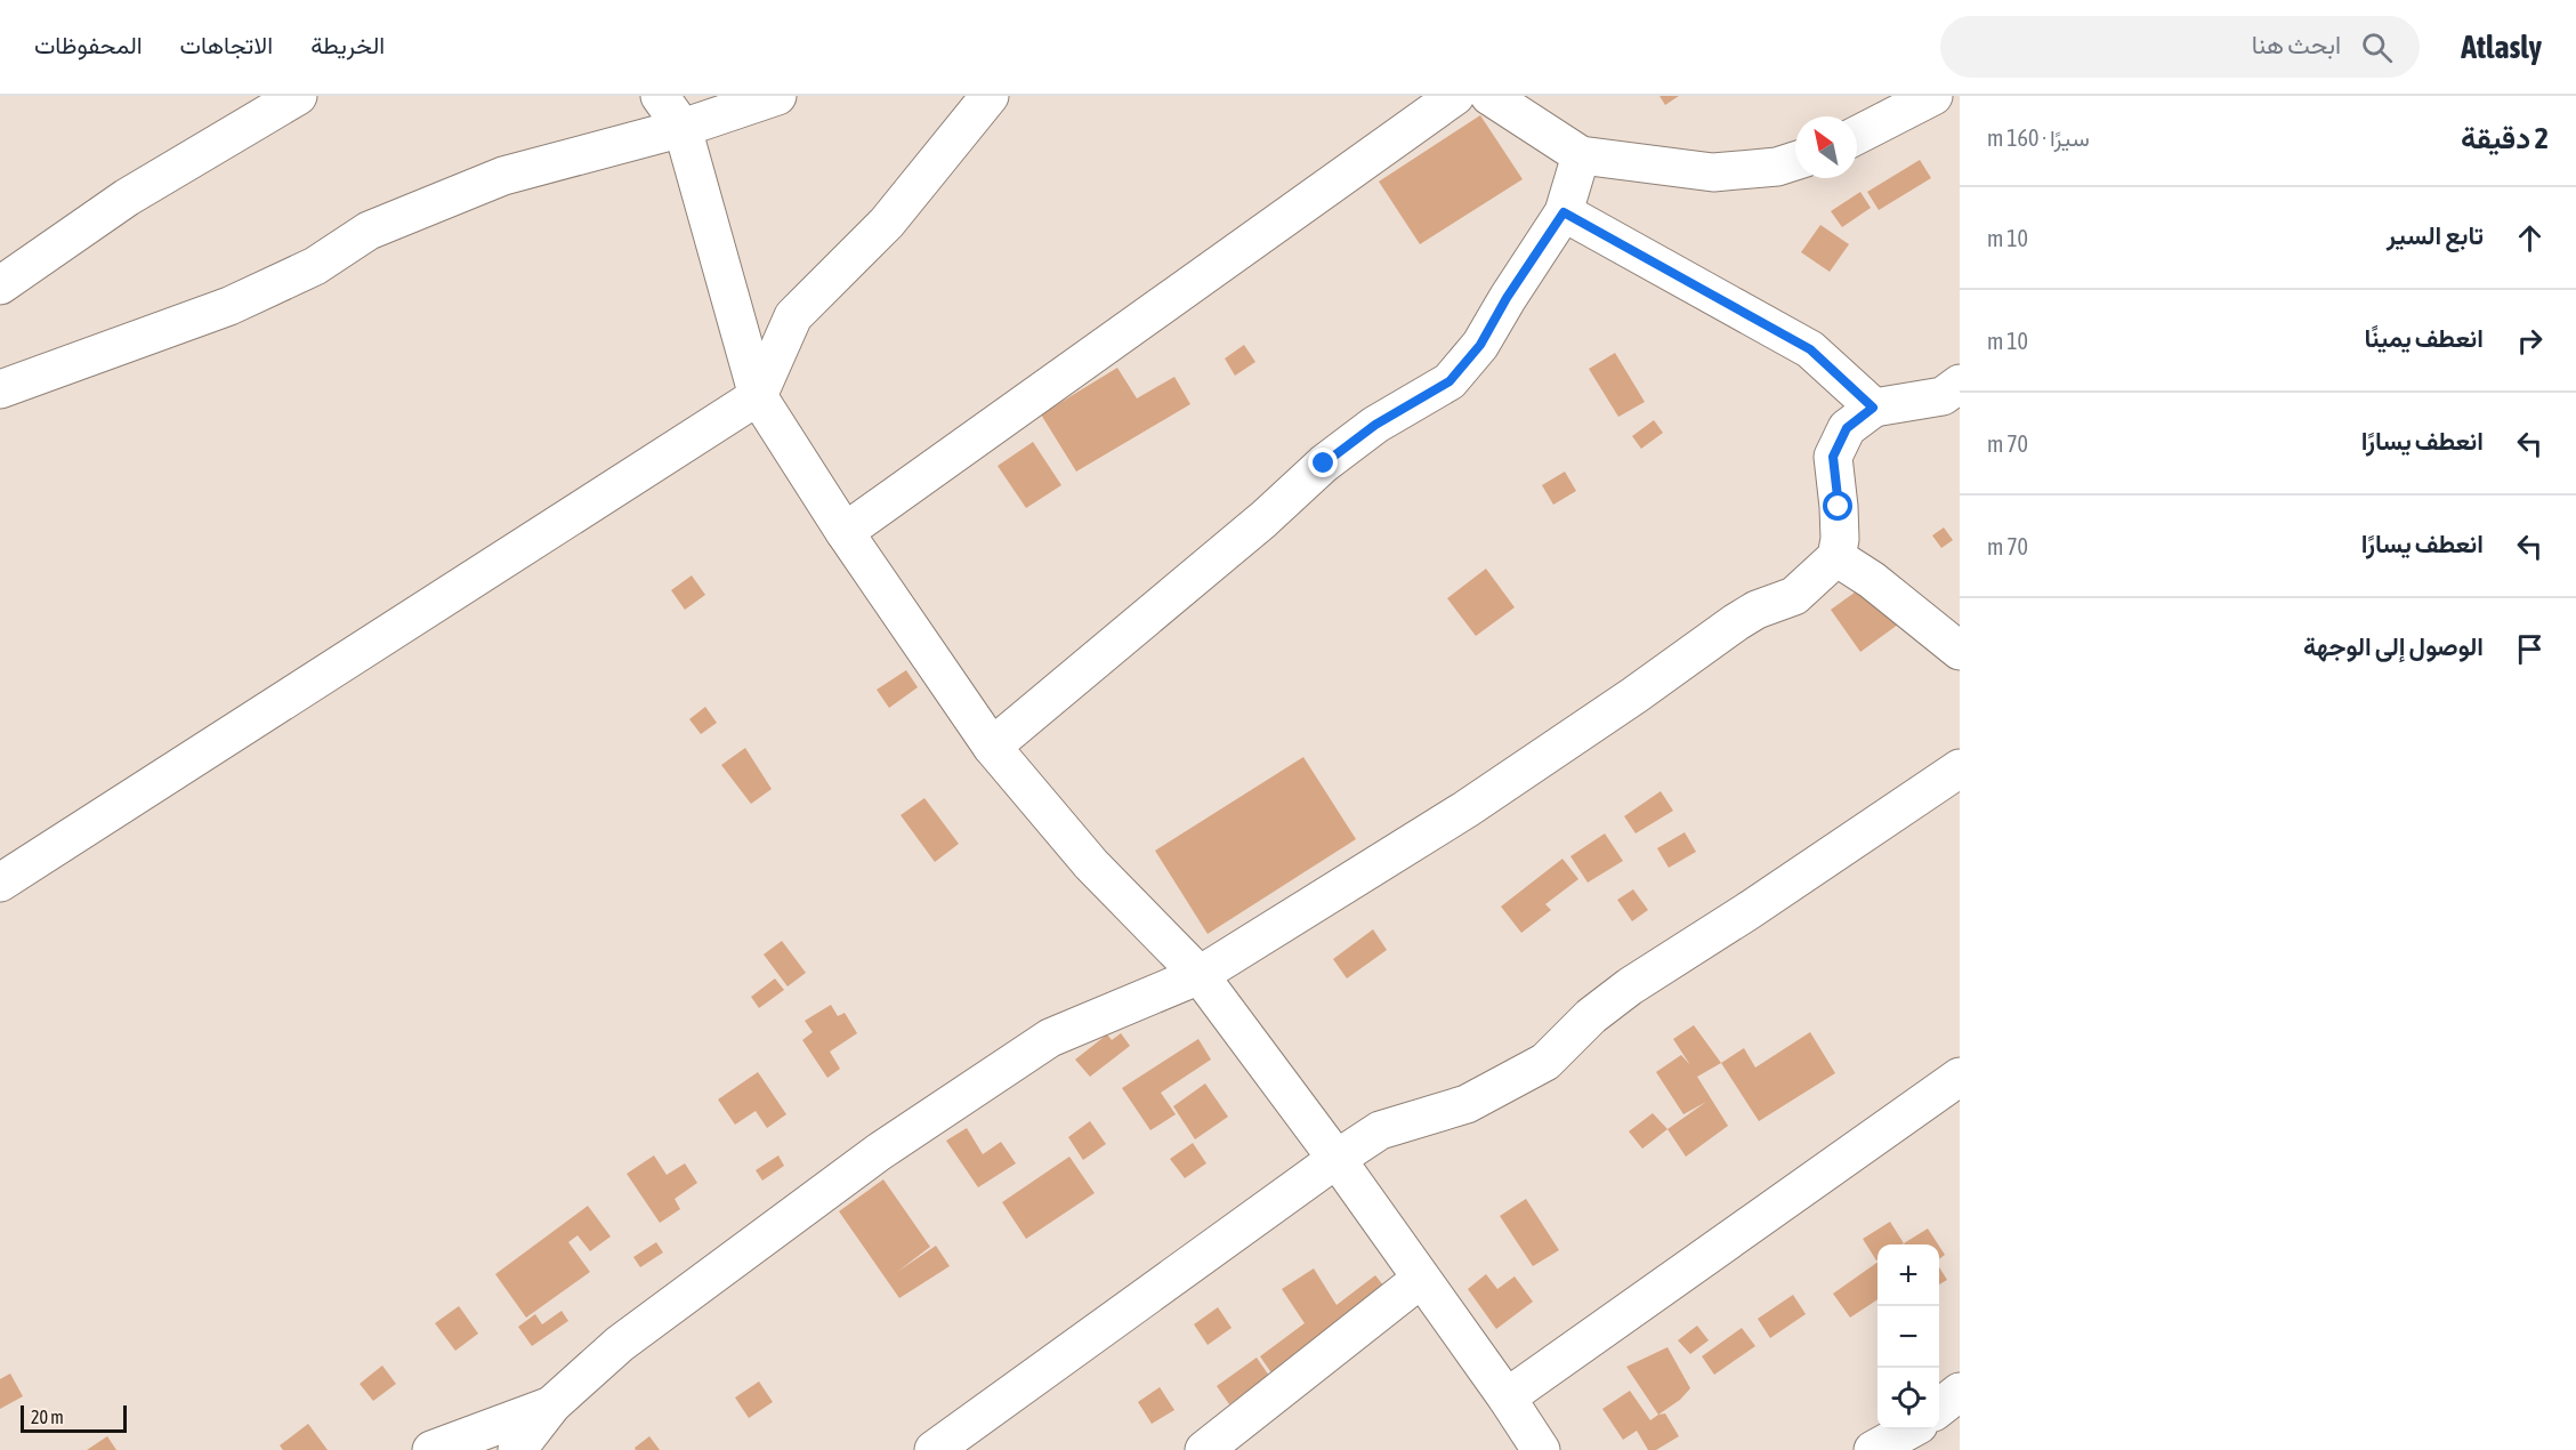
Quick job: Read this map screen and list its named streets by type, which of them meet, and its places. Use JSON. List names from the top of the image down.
{
  "scale_bar": "20 m",
  "north": "top left",
  "page": {
    "header": "Atlasly",
    "search": "ابحث هنا",
    "nav": ["الخريطة", "الاتجاهات", "المحفوظات"],
    "heading": ["2 دقيقة", "سيرًا · 160 m"],
    "list": [
      ["تابع السير", "10 m"],
      ["انعطف يمينًا", "10 m"],
      ["انعطف يسارًا", "70 m"],
      ["انعطف يسارًا", "70 m"],
      "الوصول إلى الوجهة"
    ],
    "map_buttons": ["+", "−"],
    "scale": "20 m"
  }
}
